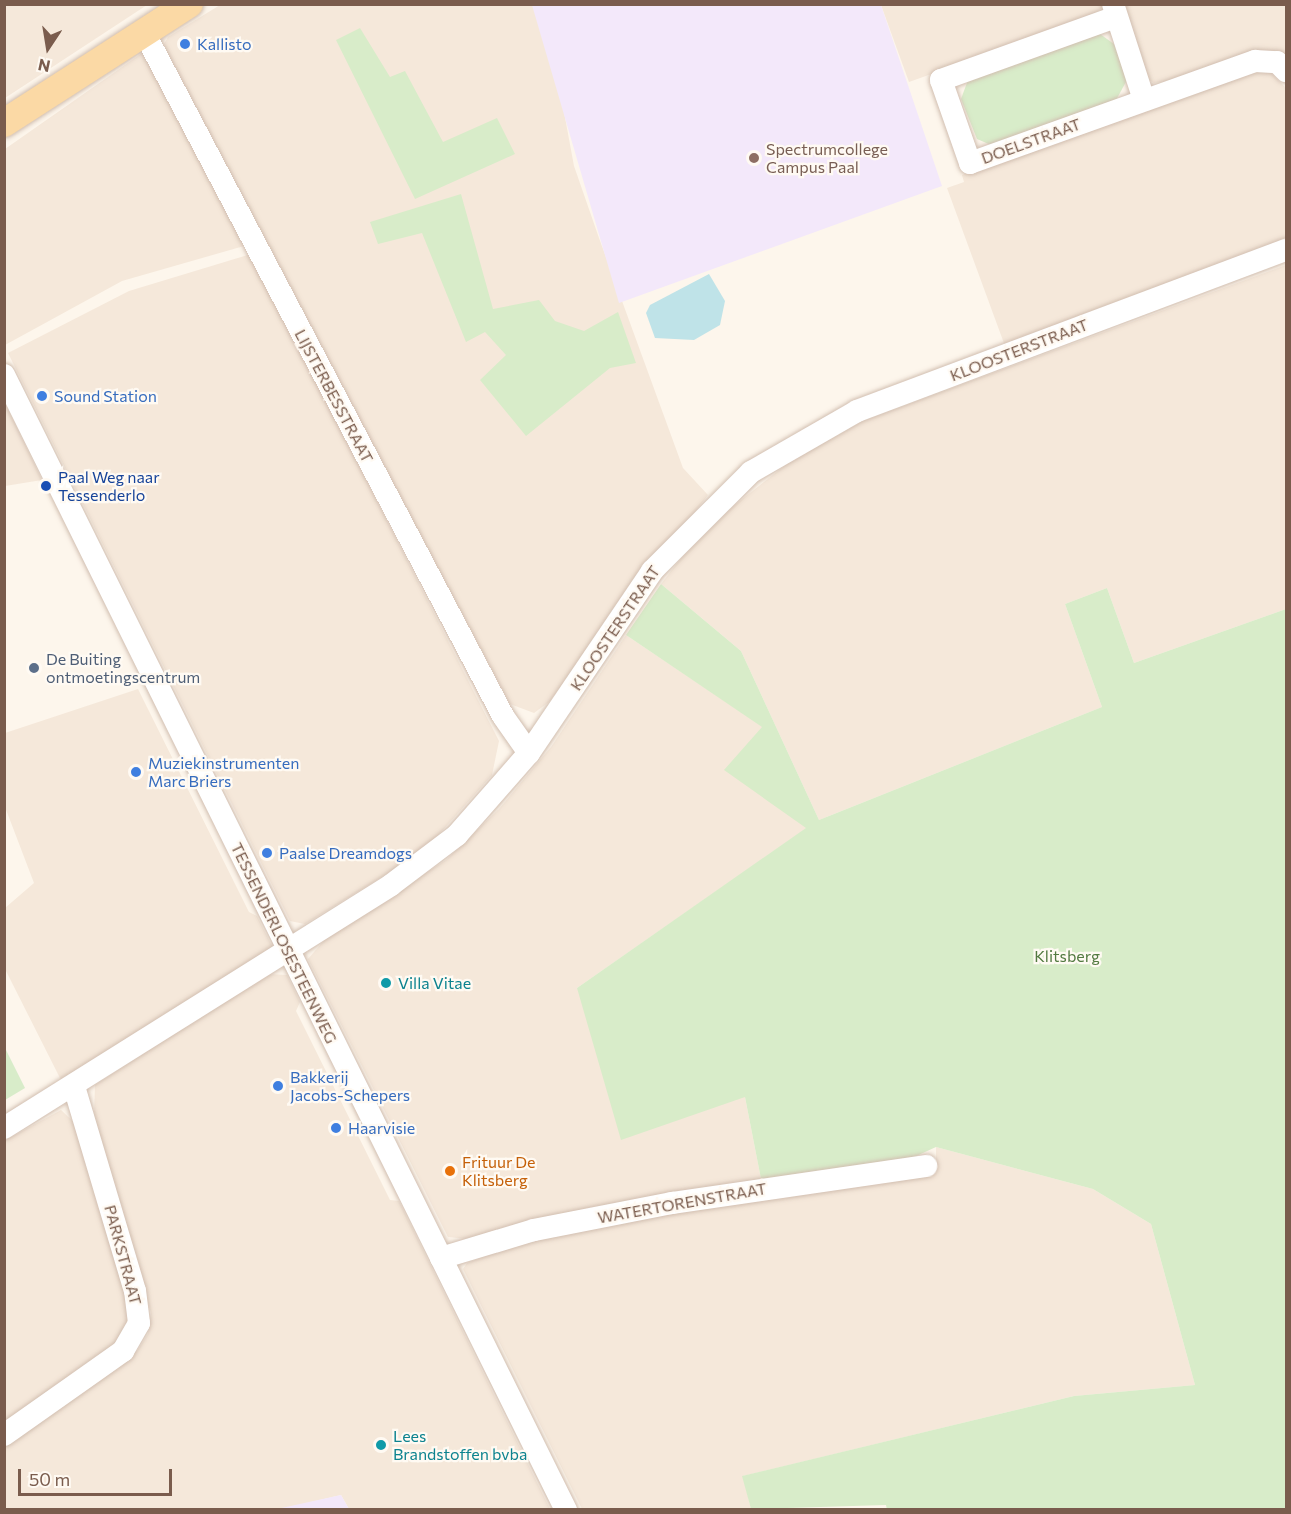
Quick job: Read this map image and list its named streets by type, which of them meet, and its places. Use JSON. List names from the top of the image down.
{
  "streets": {
    "street": [
      "DOELSTRAAT",
      "KLOOSTERSTRAAT",
      "LIJSTERBESSTRAAT",
      "TESSENDERLOSESTEENWEG",
      "WATERTORENSTRAAT",
      "PARKSTRAAT"
    ]
  },
  "crossings": [
    ["KLOOSTERSTRAAT", "LIJSTERBESSTRAAT"],
    ["KLOOSTERSTRAAT", "TESSENDERLOSESTEENWEG"],
    ["TESSENDERLOSESTEENWEG", "WATERTORENSTRAAT"]
  ],
  "parks": ["Klitsberg"],
  "places": [
    "Kallisto",
    "Spectrumcollege Campus Paal",
    "Sound Station",
    "Paal Weg naar Tessenderlo",
    "De Buiting ontmoetingscentrum",
    "Muziekinstrumenten Marc Briers",
    "Paalse Dreamdogs",
    "Villa Vitae",
    "Bakkerij Jacobs-Schepers",
    "Haarvisie",
    "Frituur De Klitsberg",
    "Lees Brandstoffen bvba"
  ],
  "scale_bar": "50 m",
  "north": "bottom"
}
